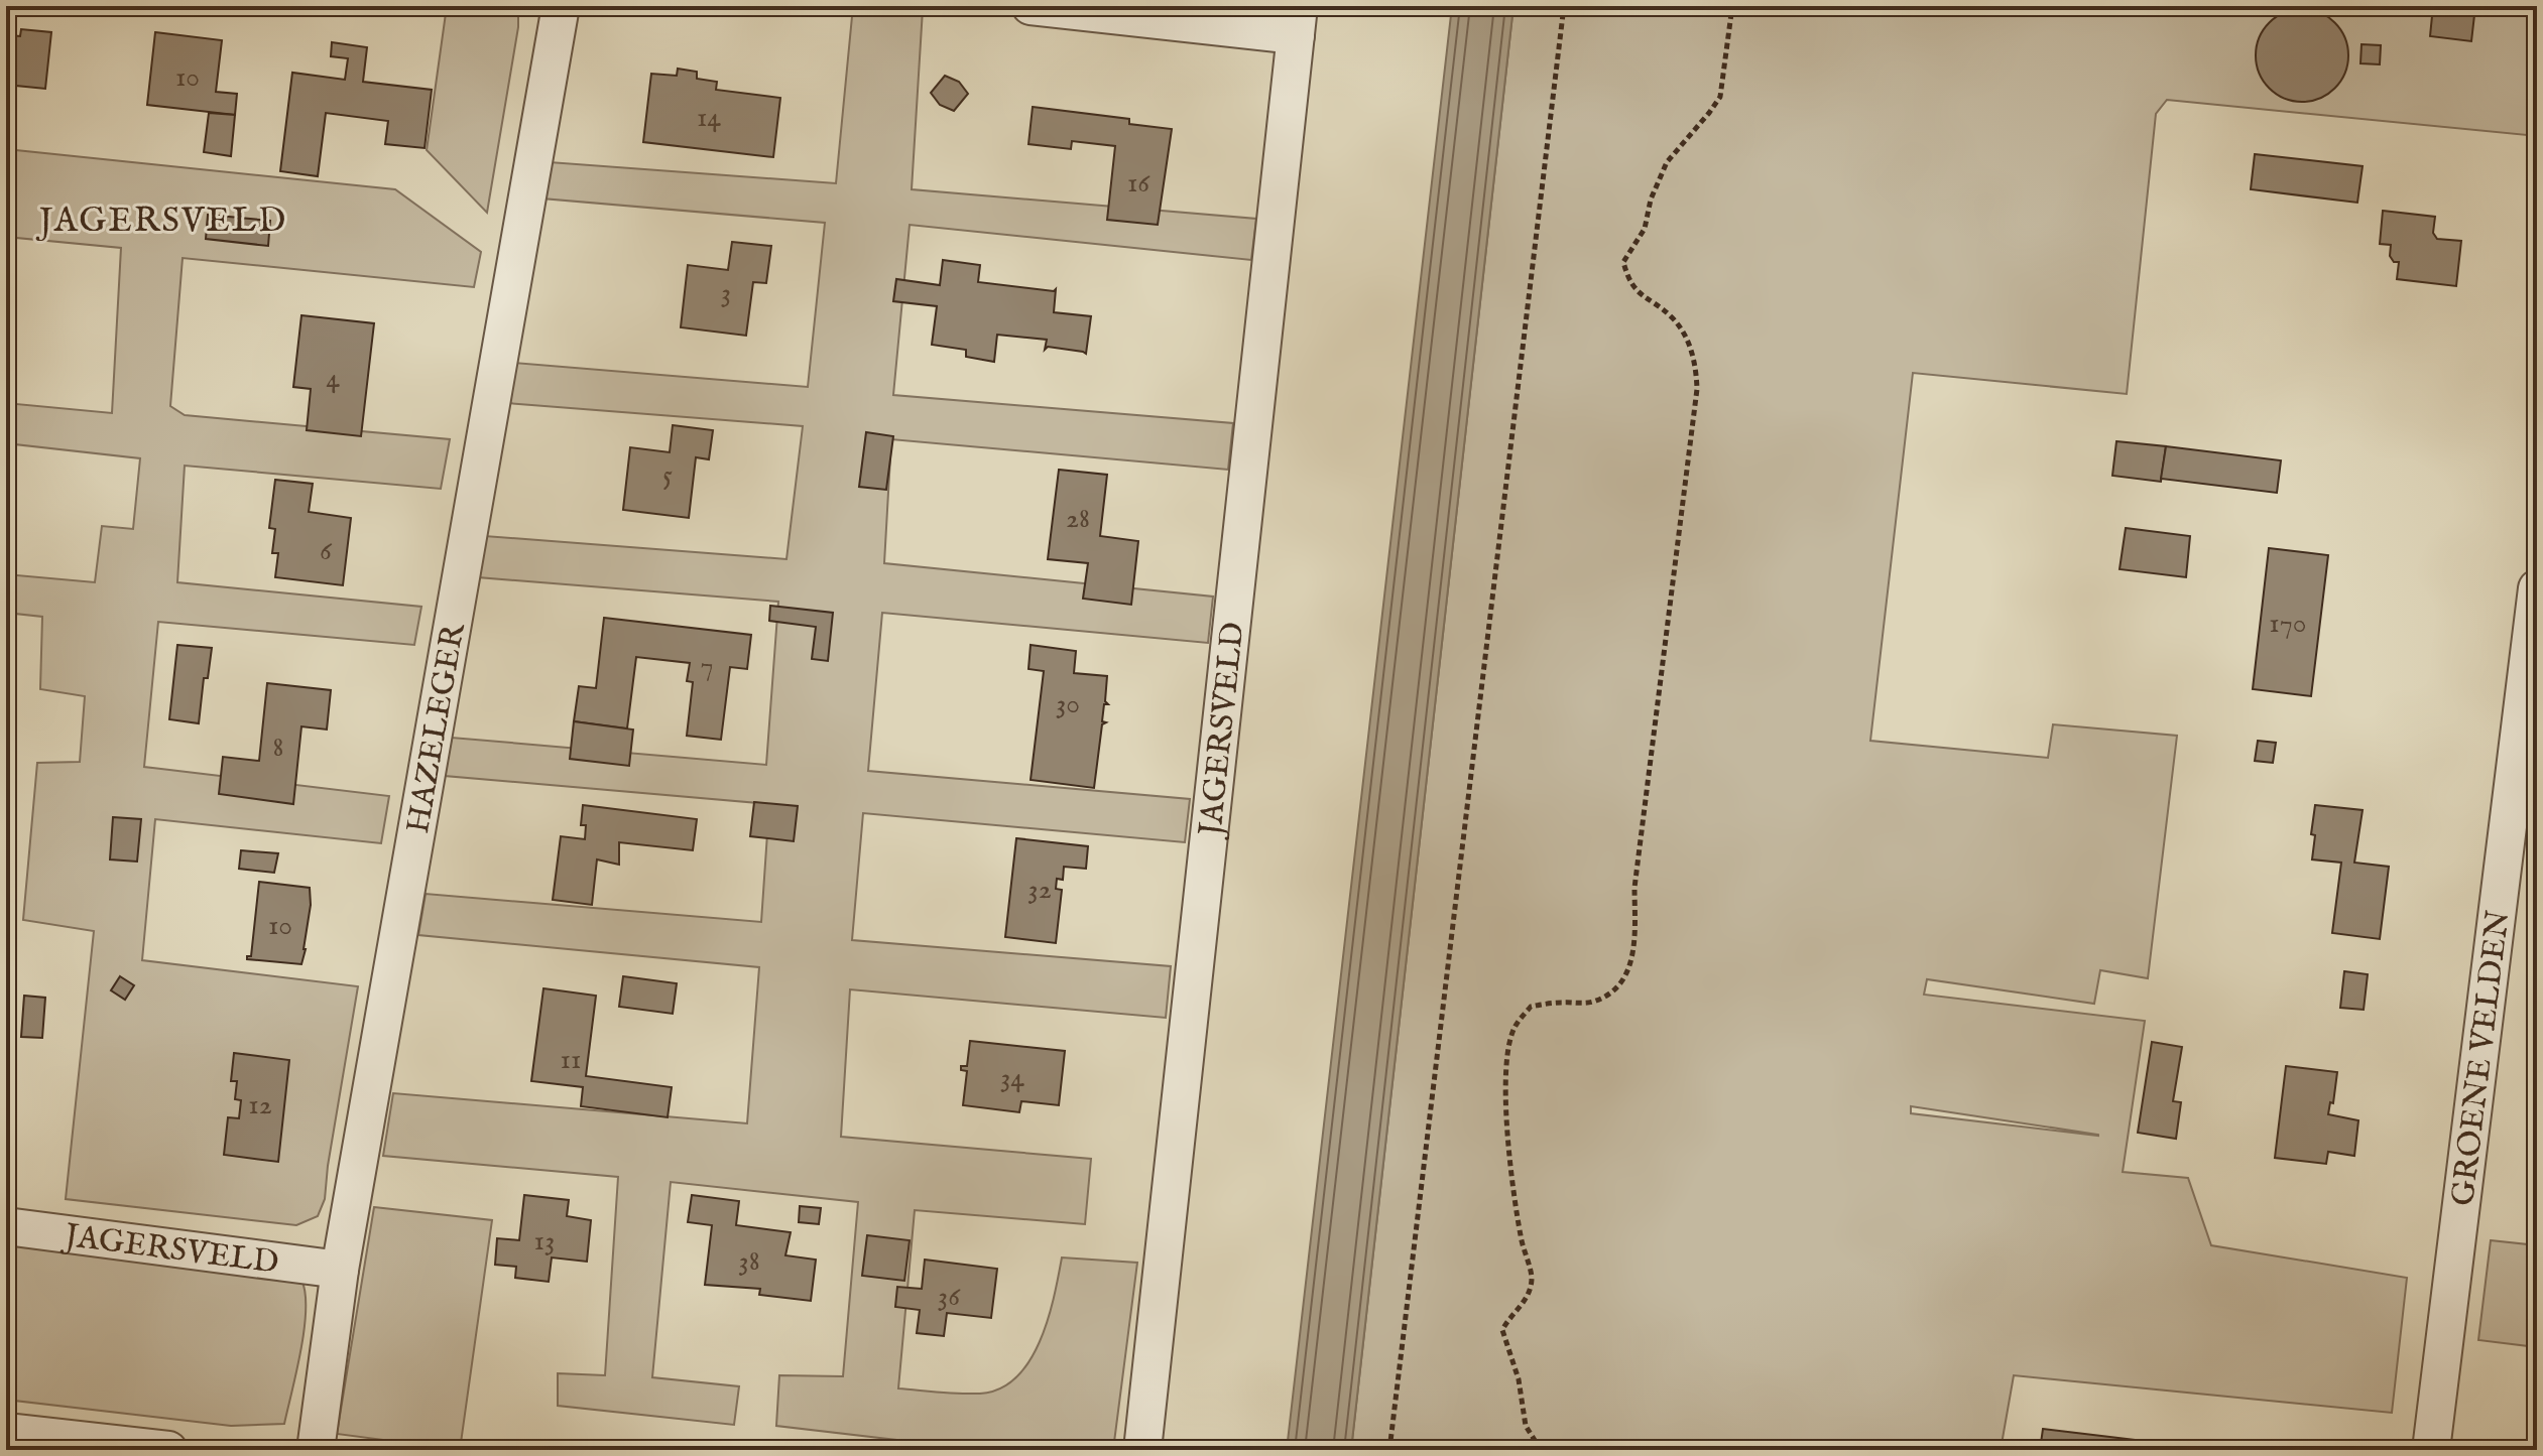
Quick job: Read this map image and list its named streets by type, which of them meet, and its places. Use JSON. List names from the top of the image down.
{
  "streets": {
    "street": ["HAZELEGER", "JAGERSVELD", "GROENE VELDEN"]
  },
  "crossings": [
    ["HAZELEGER", "JAGERSVELD"]
  ],
  "districts": ["JAGERSVELD"],
  "house_numbers": [
    "10",
    "14",
    "16",
    "3",
    "4",
    "5",
    "28",
    "6",
    "170",
    "7",
    "30",
    "8",
    "32",
    "10",
    "11",
    "34",
    "12",
    "13",
    "38",
    "36"
  ]
}
